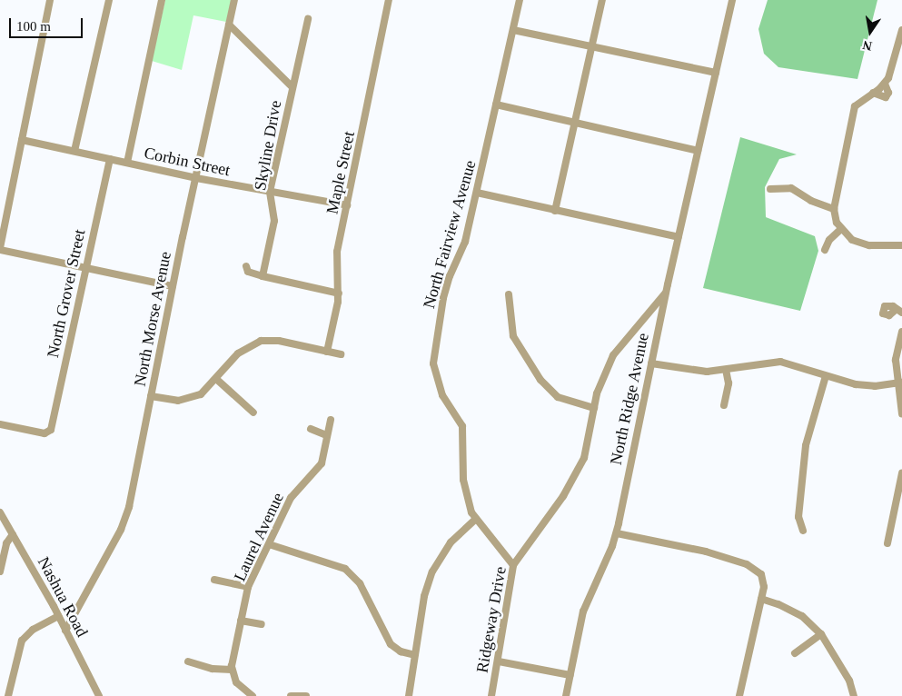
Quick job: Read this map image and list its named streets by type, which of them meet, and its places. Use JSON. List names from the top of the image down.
{
  "streets": {
    "street": [
      "Skyline Drive",
      "Corbin Street",
      "Maple Street",
      "North Fairview Avenue",
      "North Grover Street",
      "North Morse Avenue",
      "North Ridge Avenue",
      "Laurel Avenue",
      "Nashua Road",
      "Ridgeway Drive"
    ]
  },
  "crossings": [
    ["Skyline Drive", "Corbin Street"],
    ["Corbin Street", "Maple Street"],
    ["Corbin Street", "North Grover Street"],
    ["Corbin Street", "North Morse Avenue"],
    ["North Fairview Avenue", "Ridgeway Drive"],
    ["North Morse Avenue", "Nashua Road"],
    ["North Ridge Avenue", "Ridgeway Drive"]
  ],
  "scale_bar": "100 m",
  "north": "bottom"
}
